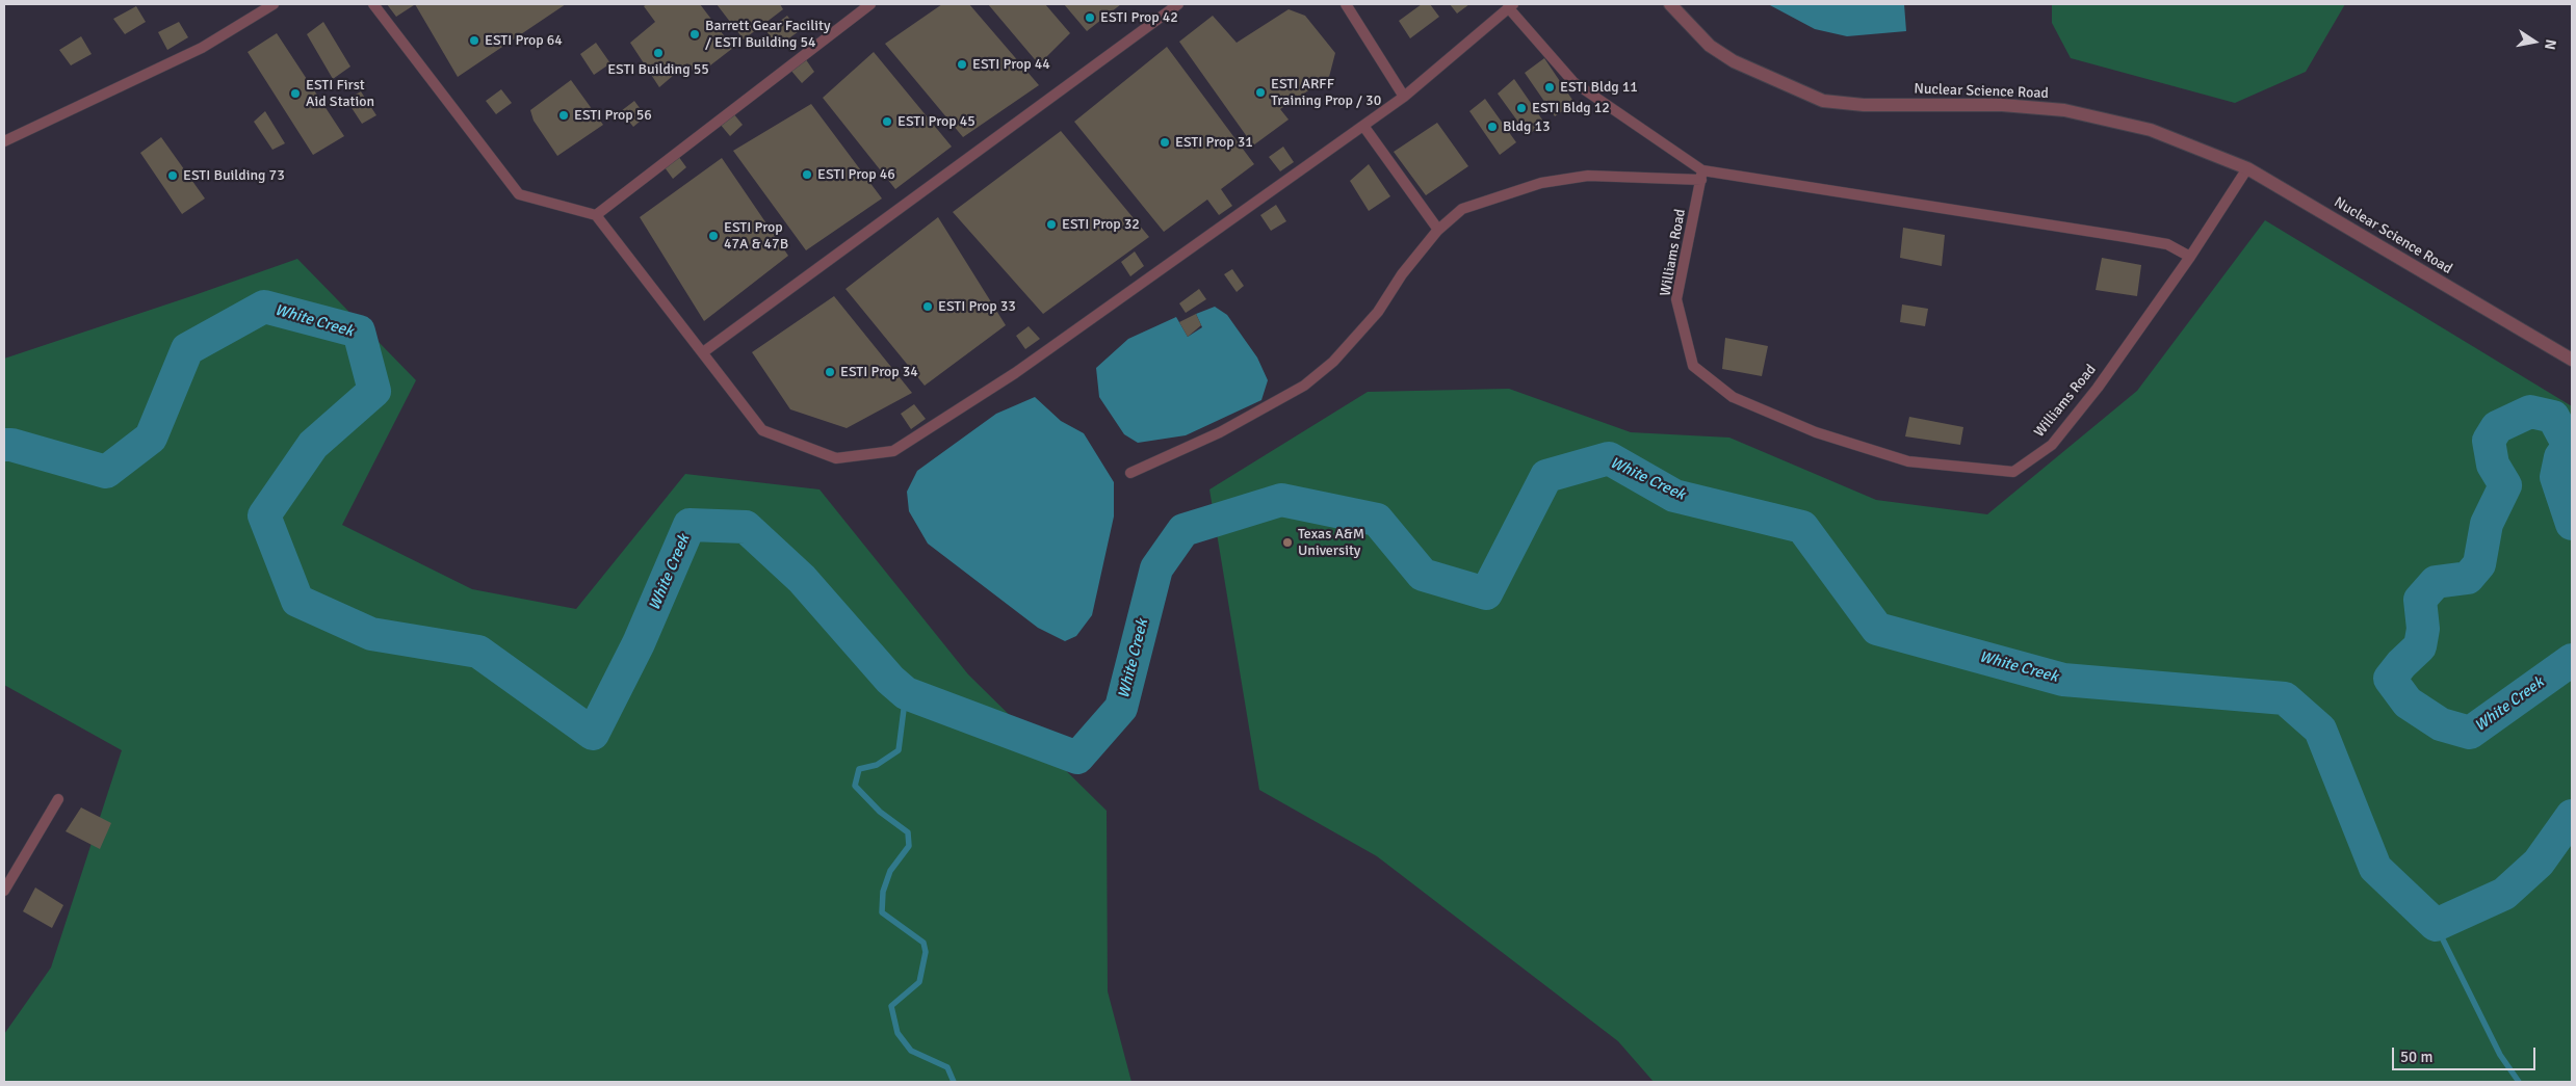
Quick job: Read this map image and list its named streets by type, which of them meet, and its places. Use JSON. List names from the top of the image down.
{
  "streets": {
    "street": ["Nuclear Science Road"],
    "lane": ["Williams Road"]
  },
  "crossings": [
    ["Nuclear Science Road", "Williams Road"]
  ],
  "water": ["White Creek"],
  "places": [
    "ESTI Prop 42",
    "Barrett Gear Facility / ESTI Building 54",
    "ESTI Prop 64",
    "ESTI Building 55",
    "ESTI Prop 44",
    "ESTI Bldg 11",
    "ESTI ARFF Training Prop / 30",
    "ESTI First Aid Station",
    "ESTI Bldg 12",
    "ESTI Prop 56",
    "ESTI Prop 45",
    "Bldg 13",
    "ESTI Prop 31",
    "ESTI Prop 46",
    "ESTI Building 73",
    "ESTI Prop 32",
    "ESTI Prop 47A & 47B",
    "ESTI Prop 33",
    "ESTI Prop 34",
    "Texas A&M University"
  ],
  "scale_bar": "50 m",
  "north": "right"
}
